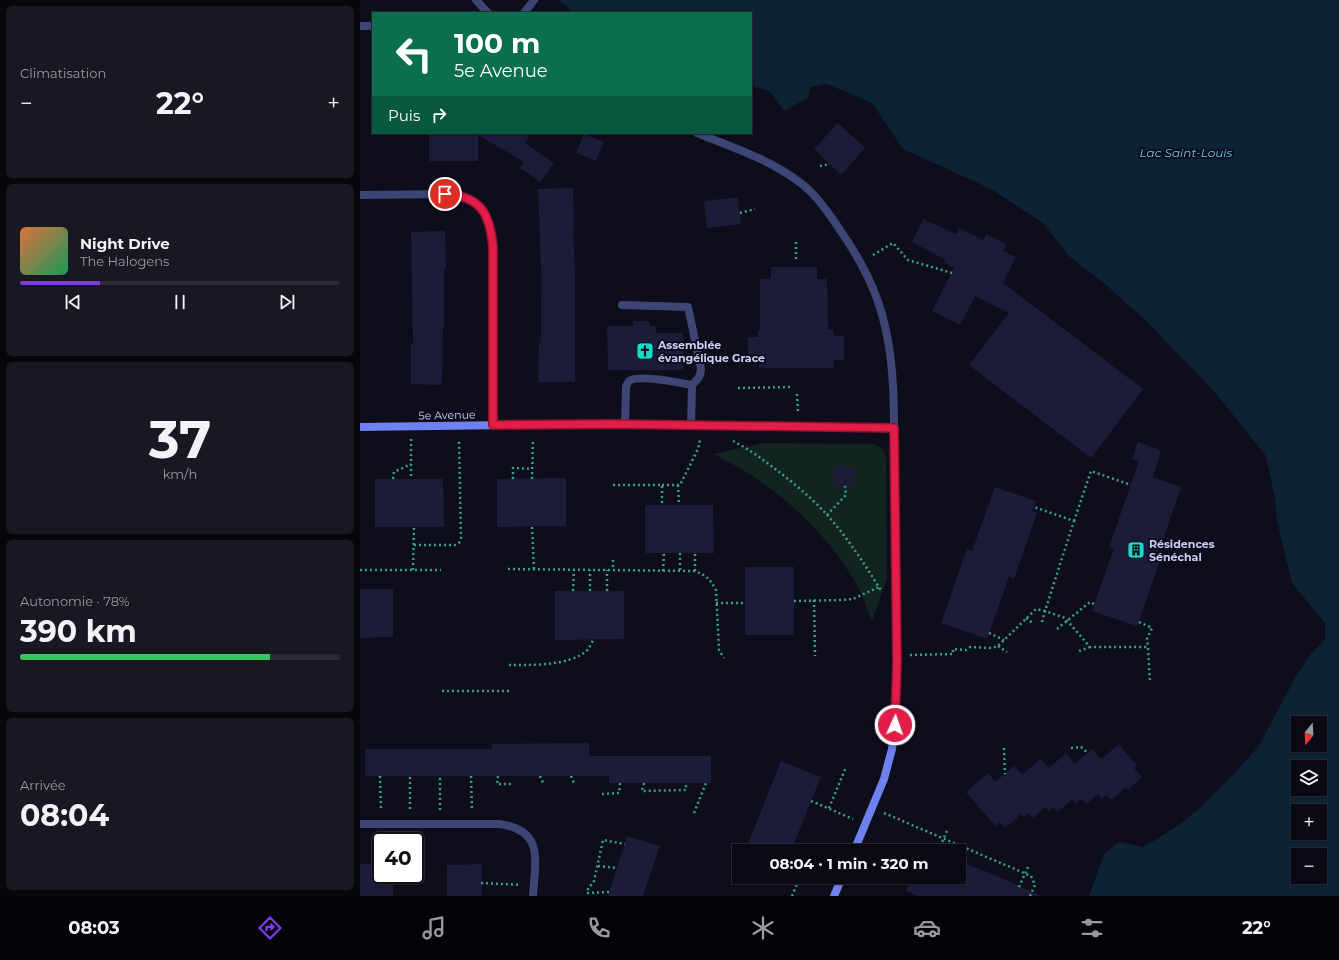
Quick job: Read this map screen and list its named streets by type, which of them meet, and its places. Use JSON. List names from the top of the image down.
{
  "streets": {
    "street": ["5e Avenue"]
  },
  "water": ["Lac Saint-Louis"],
  "places": {
    "church": ["Assemblée évangélique Grace"],
    "building": ["Résidences Sénéchal"]
  },
  "north": "bottom",
  "page": {
    "tile": [
      "Climatisation",
      ["37", "km/h"],
      ["Autonomie · 78%", "390 km"],
      ["Arrivée", "08:04"]
    ],
    "turn": ["100 m", "5e Avenue"],
    "heat": ["−", "22°", "+"],
    "then": "Puis",
    "song": ["Night Drive", "The Halogens"],
    "map_buttons": ["+", "−"],
    "limit": "40",
    "trip": "08:04 · 1 min · 320 m",
    "tabs": ["08:03", "22°"]
  }
}
